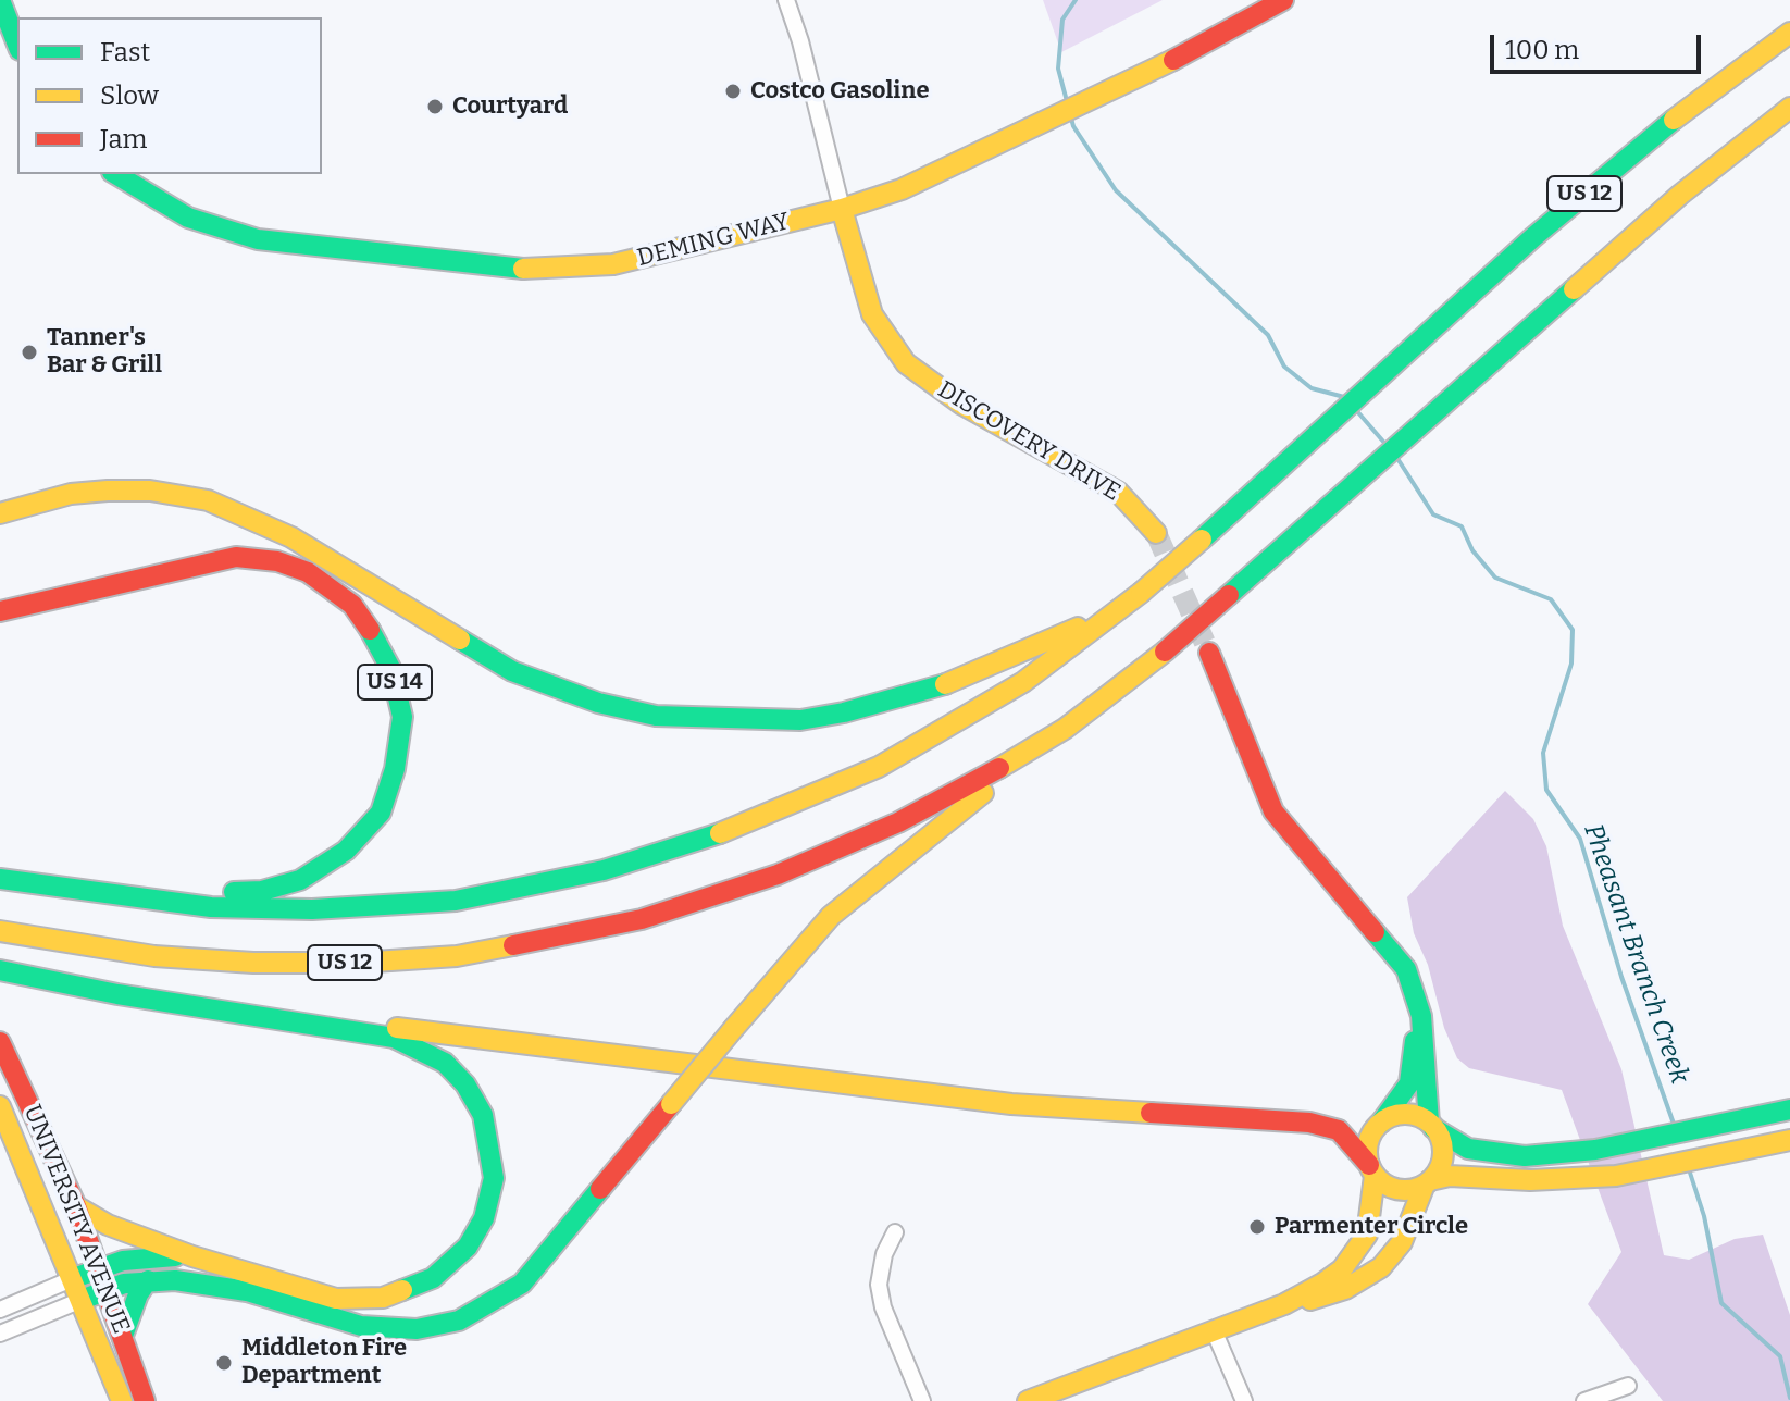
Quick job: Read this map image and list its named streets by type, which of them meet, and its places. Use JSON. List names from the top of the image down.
{
  "streets": {
    "main road": [
      "US 12",
      "DEMING WAY",
      "DISCOVERY DRIVE",
      "US 14",
      "UNIVERSITY AVENUE"
    ]
  },
  "crossings": [
    ["US 12", "US 14"],
    ["DEMING WAY", "DISCOVERY DRIVE"]
  ],
  "water": ["Pheasant Branch Creek"],
  "places": [
    "Costco Gasoline",
    "Courtyard",
    "Tanner's Bar & Grill",
    "Parmenter Circle",
    "Middleton Fire Department"
  ],
  "legend": ["Fast", "Slow", "Jam"],
  "scale_bar": "100 m"
}
